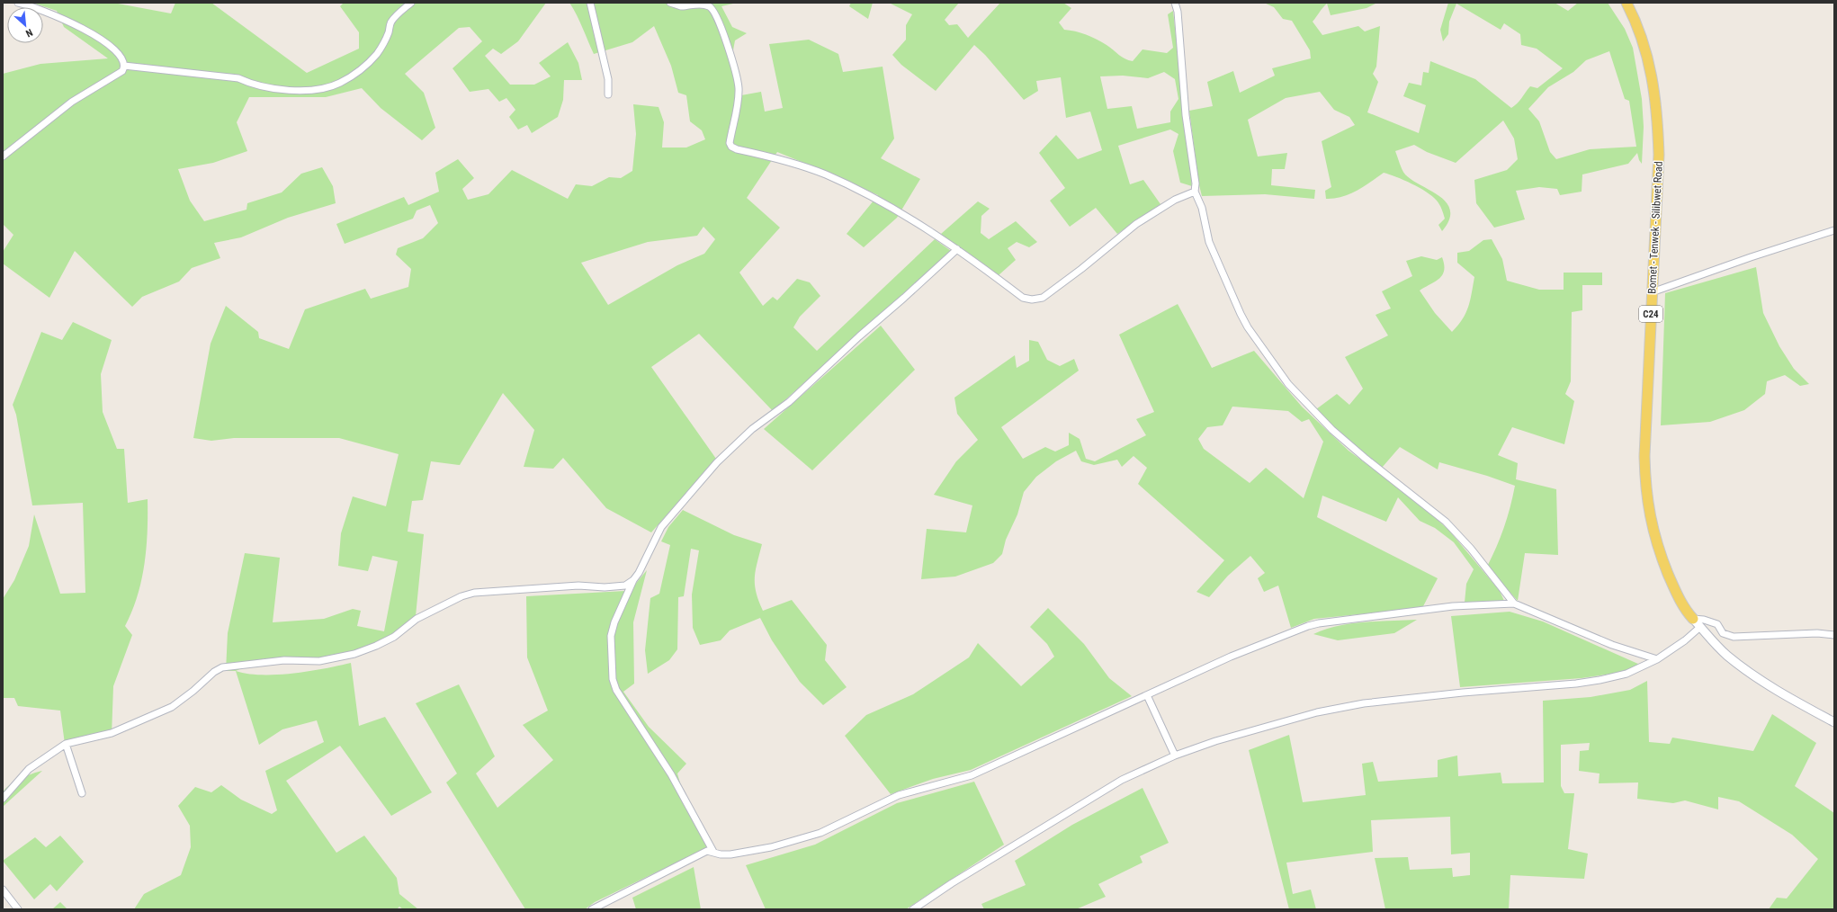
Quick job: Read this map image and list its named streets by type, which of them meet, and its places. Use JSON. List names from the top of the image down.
{
  "streets": {
    "main road": ["Bomet - Tenwek - Silibwet Road", "C24"]
  },
  "crossings": [
    ["Bomet - Tenwek - Silibwet Road", "C24"]
  ],
  "north": "bottom right"
}
